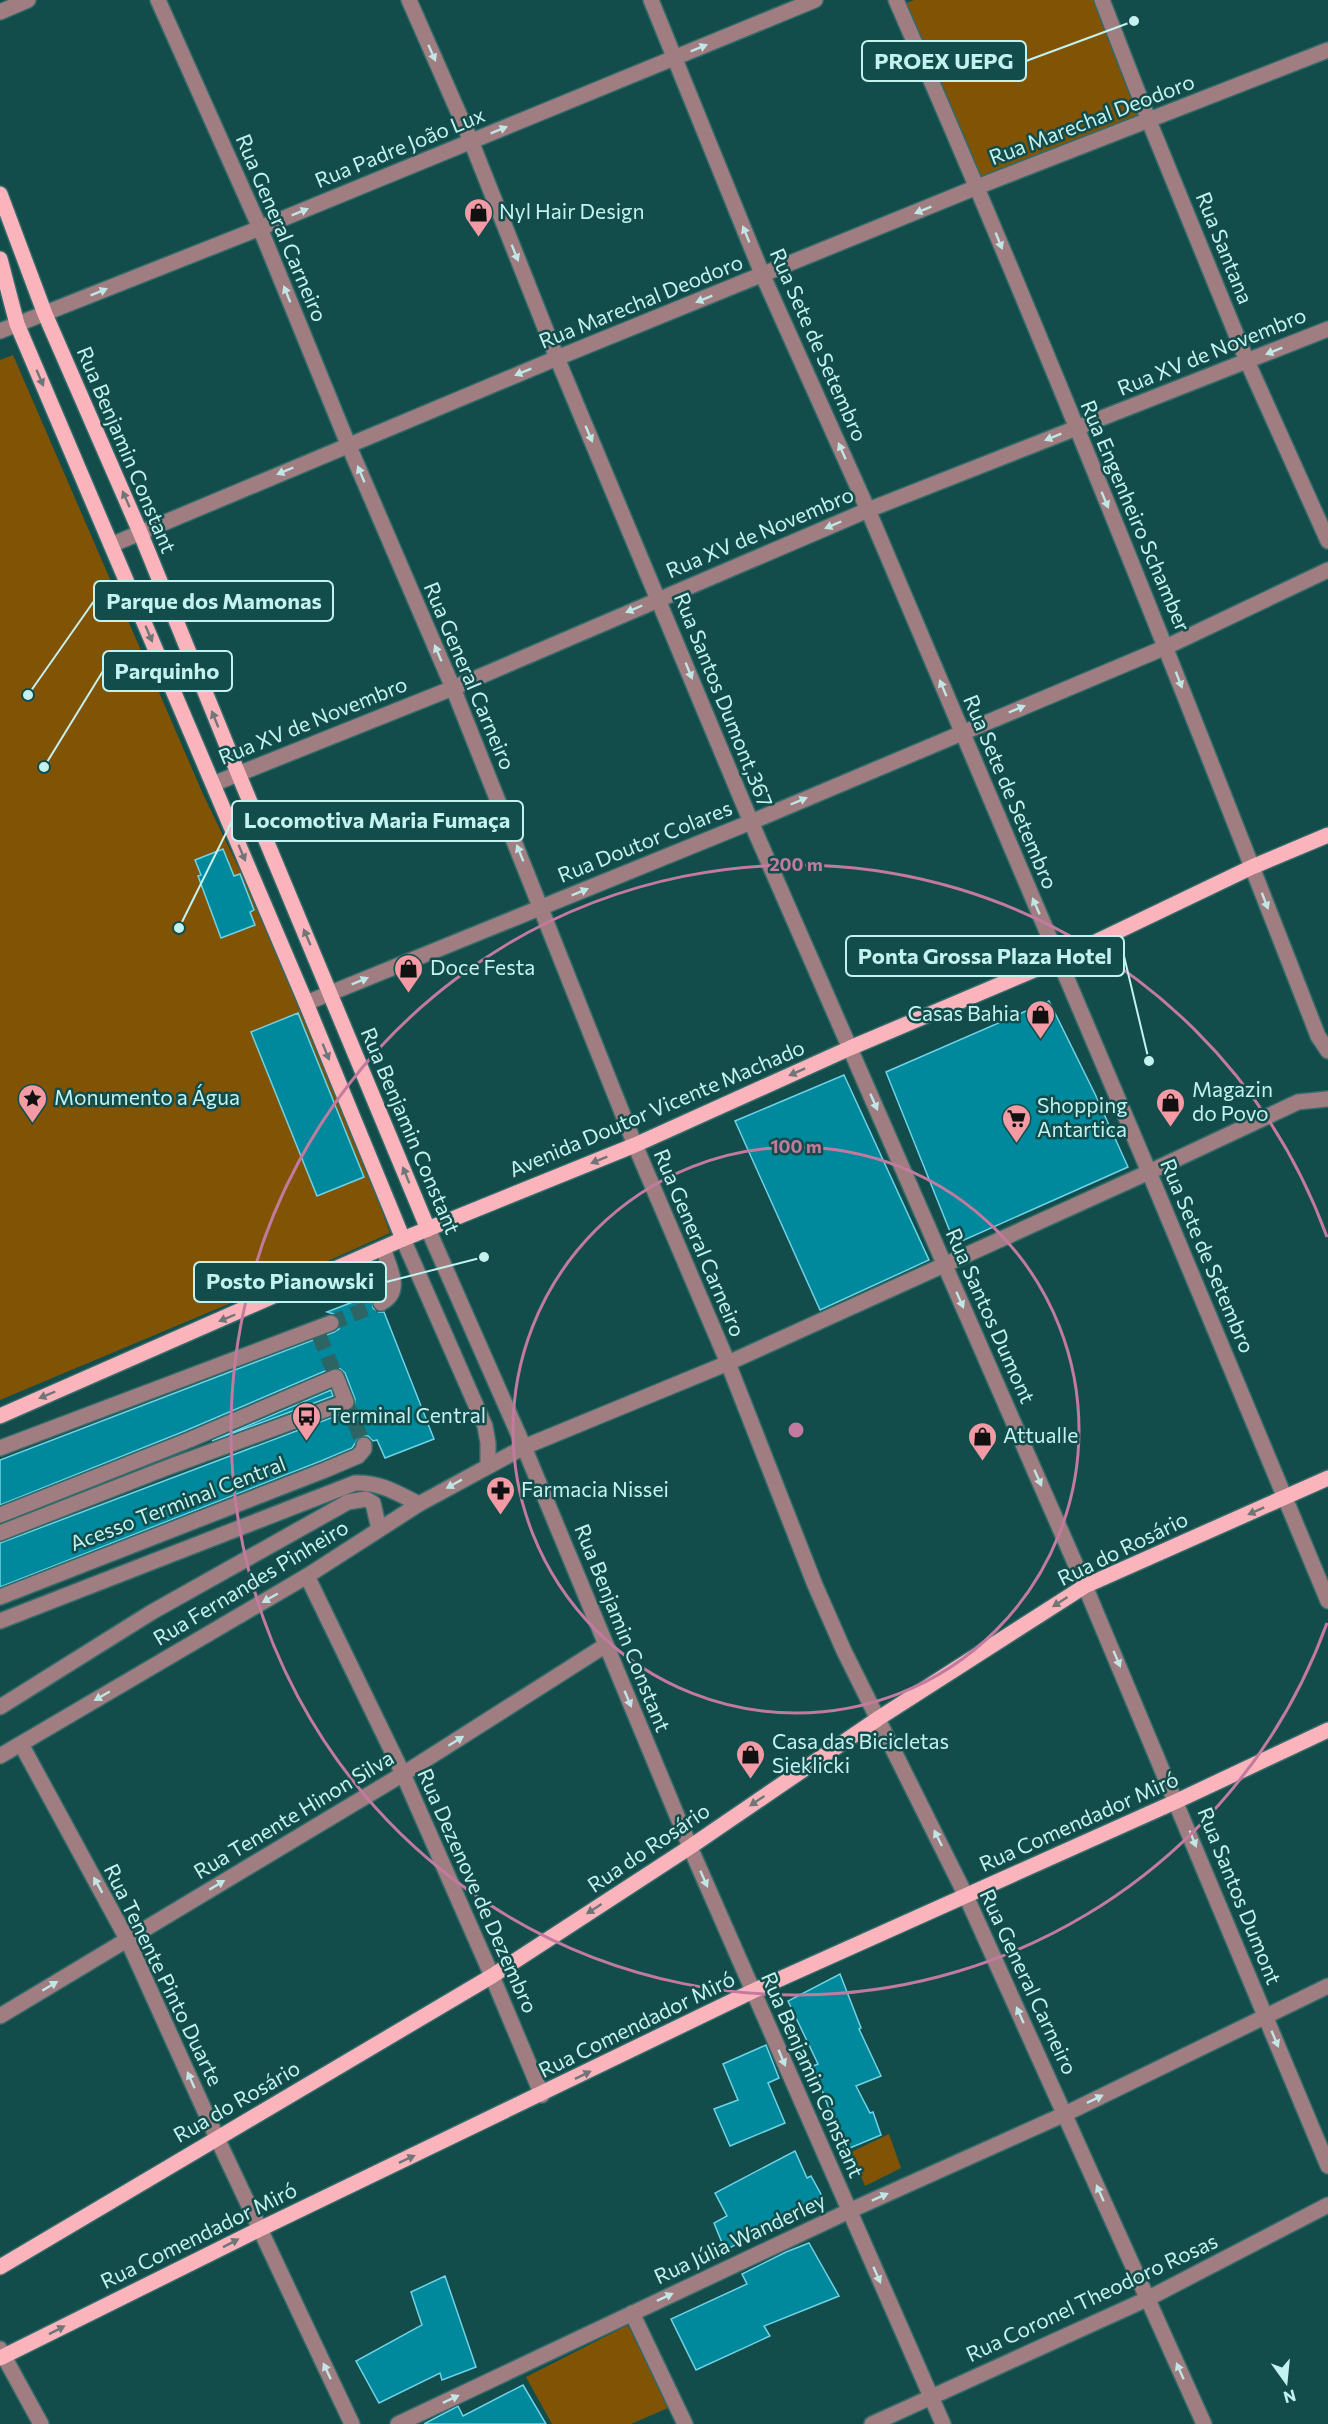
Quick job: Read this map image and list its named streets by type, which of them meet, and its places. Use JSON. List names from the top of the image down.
{
  "streets": {
    "main road": [
      "Rua Benjamin Constant",
      "Avenida Doutor Vicente Machado",
      "Rua do Rosário",
      "Rua Comendador Miró"
    ],
    "street": [
      "Rua Marechal Deodoro",
      "Rua Padre João Lux",
      "Rua General Carneiro",
      "Rua Santana",
      "Rua Sete de Setembro",
      "Rua XV de Novembro",
      "Rua Engenheiro Schamber",
      "Rua Santos Dumont,367",
      "Rua Doutor Colares",
      "Rua Santos Dumont",
      "Acesso Terminal Central",
      "Rua Fernandes Pinheiro",
      "Rua Tenente Hinon Silva",
      "Rua Dezenove de Dezembro",
      "Rua Tenente Pinto Duarte",
      "Rua Júlia Wanderley",
      "Rua Coronel Theodoro Rosas"
    ]
  },
  "crossings": [
    ["Rua Marechal Deodoro", "Rua General Carneiro"],
    ["Rua Marechal Deodoro", "Rua Santana"],
    ["Rua Marechal Deodoro", "Rua Sete de Setembro"],
    ["Rua Marechal Deodoro", "Rua Benjamin Constant"],
    ["Rua Marechal Deodoro", "Rua Engenheiro Schamber"],
    ["Rua Marechal Deodoro", "Rua Santos Dumont,367"],
    ["Rua Padre João Lux", "Rua General Carneiro"],
    ["Rua Padre João Lux", "Rua Sete de Setembro"],
    ["Rua Padre João Lux", "Rua Benjamin Constant"],
    ["Rua Padre João Lux", "Rua Santos Dumont,367"],
    ["Rua General Carneiro", "Rua XV de Novembro"],
    ["Rua General Carneiro", "Rua Doutor Colares"],
    ["Rua General Carneiro", "Avenida Doutor Vicente Machado"],
    ["Rua General Carneiro", "Rua do Rosário"],
    ["Rua General Carneiro", "Rua Fernandes Pinheiro"],
    ["Rua General Carneiro", "Rua Comendador Miró"],
    ["Rua General Carneiro", "Rua Júlia Wanderley"],
    ["Rua General Carneiro", "Rua Coronel Theodoro Rosas"],
    ["Rua Santana", "Rua XV de Novembro"],
    ["Rua Sete de Setembro", "Rua XV de Novembro"],
    ["Rua Sete de Setembro", "Rua Doutor Colares"],
    ["Rua Sete de Setembro", "Avenida Doutor Vicente Machado"],
    ["Rua Sete de Setembro", "Rua do Rosário"],
    ["Rua Sete de Setembro", "Rua Fernandes Pinheiro"],
    ["Rua XV de Novembro", "Rua Benjamin Constant"],
    ["Rua XV de Novembro", "Rua Engenheiro Schamber"],
    ["Rua XV de Novembro", "Rua Santos Dumont,367"],
    ["Rua Benjamin Constant", "Rua Doutor Colares"],
    ["Rua Benjamin Constant", "Avenida Doutor Vicente Machado"],
    ["Rua Benjamin Constant", "Rua do Rosário"],
    ["Rua Benjamin Constant", "Rua Fernandes Pinheiro"],
    ["Rua Benjamin Constant", "Rua Tenente Hinon Silva"],
    ["Rua Benjamin Constant", "Rua Comendador Miró"],
    ["Rua Benjamin Constant", "Rua Júlia Wanderley"],
    ["Rua Benjamin Constant", "Rua Coronel Theodoro Rosas"],
    ["Rua Engenheiro Schamber", "Rua Doutor Colares"],
    ["Rua Engenheiro Schamber", "Avenida Doutor Vicente Machado"],
    ["Rua Santos Dumont,367", "Rua Doutor Colares"],
    ["Rua Santos Dumont,367", "Avenida Doutor Vicente Machado"],
    ["Rua Santos Dumont,367", "Rua Santos Dumont"],
    ["Avenida Doutor Vicente Machado", "Rua Santos Dumont"],
    ["Rua Santos Dumont", "Rua do Rosário"],
    ["Rua Santos Dumont", "Rua Fernandes Pinheiro"],
    ["Rua Santos Dumont", "Rua Comendador Miró"],
    ["Rua Santos Dumont", "Rua Júlia Wanderley"],
    ["Rua do Rosário", "Rua Dezenove de Dezembro"],
    ["Rua do Rosário", "Rua Tenente Pinto Duarte"],
    ["Rua Fernandes Pinheiro", "Rua Dezenove de Dezembro"],
    ["Rua Fernandes Pinheiro", "Rua Tenente Pinto Duarte"],
    ["Rua Tenente Hinon Silva", "Rua Dezenove de Dezembro"],
    ["Rua Tenente Hinon Silva", "Rua Tenente Pinto Duarte"],
    ["Rua Comendador Miró", "Rua Dezenove de Dezembro"],
    ["Rua Comendador Miró", "Rua Tenente Pinto Duarte"]
  ],
  "one_way": [
    "Rua Marechal Deodoro",
    "Rua Padre João Lux",
    "Rua General Carneiro",
    "Rua Sete de Setembro",
    "Rua XV de Novembro",
    "Rua Engenheiro Schamber",
    "Rua Santos Dumont,367",
    "Rua Doutor Colares",
    "Avenida Doutor Vicente Machado",
    "Rua Santos Dumont",
    "Rua do Rosário",
    "Rua Tenente Hinon Silva",
    "Rua Comendador Miró",
    "Rua Tenente Pinto Duarte",
    "Rua Júlia Wanderley"
  ],
  "places": {
    "other": [
      "PROEX UEPG",
      "Parque dos Mamonas",
      "Parquinho",
      "Locomotiva Maria Fumaça",
      "Ponta Grossa Plaza Hotel",
      "Posto Pianowski"
    ],
    "shop": [
      "Nyl Hair Design",
      "Doce Festa",
      "Casas Bahia",
      "Magazin do Povo",
      "Attualle",
      "Casa das Bicicletas Sieklicki"
    ],
    "place": ["Monumento a Água"],
    "supermarket": ["Shopping Antartica"],
    "bus stop": ["Terminal Central"],
    "pharmacy": ["Farmacia Nissei"]
  },
  "north": "bottom",
  "rings": ["200 m", "100 m"]
}
